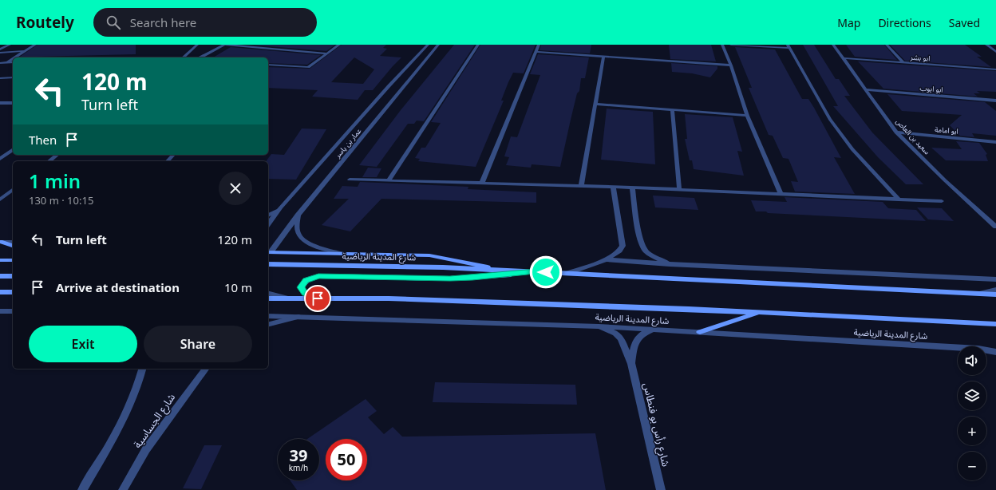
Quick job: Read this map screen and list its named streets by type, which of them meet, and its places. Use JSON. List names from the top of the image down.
{
  "streets": {
    "main road": ["شارع المدينة الرياضية"],
    "street": [
      "ابو بشر",
      "ابو ايوب",
      "ابو امامة",
      "سعيد بن العاص",
      "عمار بن ياسر",
      "شارع الجساسية",
      "شارع رأس بو فنطاس"
    ]
  },
  "crossings": [
    ["ابو بشر", "سعيد بن العاص"],
    ["ابو ايوب", "سعيد بن العاص"],
    ["ابو امامة", "سعيد بن العاص"],
    ["شارع المدينة الرياضية", "شارع رأس بو فنطاس"]
  ],
  "page": {
    "header": "Routely",
    "search": "Search here",
    "nav": ["Map", "Directions", "Saved"],
    "turn": ["120 m", "Turn left"],
    "then": "Then",
    "heading": ["1 min", "130 m · 10:15"],
    "list": [
      {
        "name": "Turn left",
        "value": "120 m"
      },
      {
        "name": "Arrive at destination",
        "value": "10 m"
      }
    ],
    "buttons": ["Exit", "Share"],
    "map_buttons": ["+", "−"],
    "speed": "39 km/h",
    "limit": "50"
  }
}
